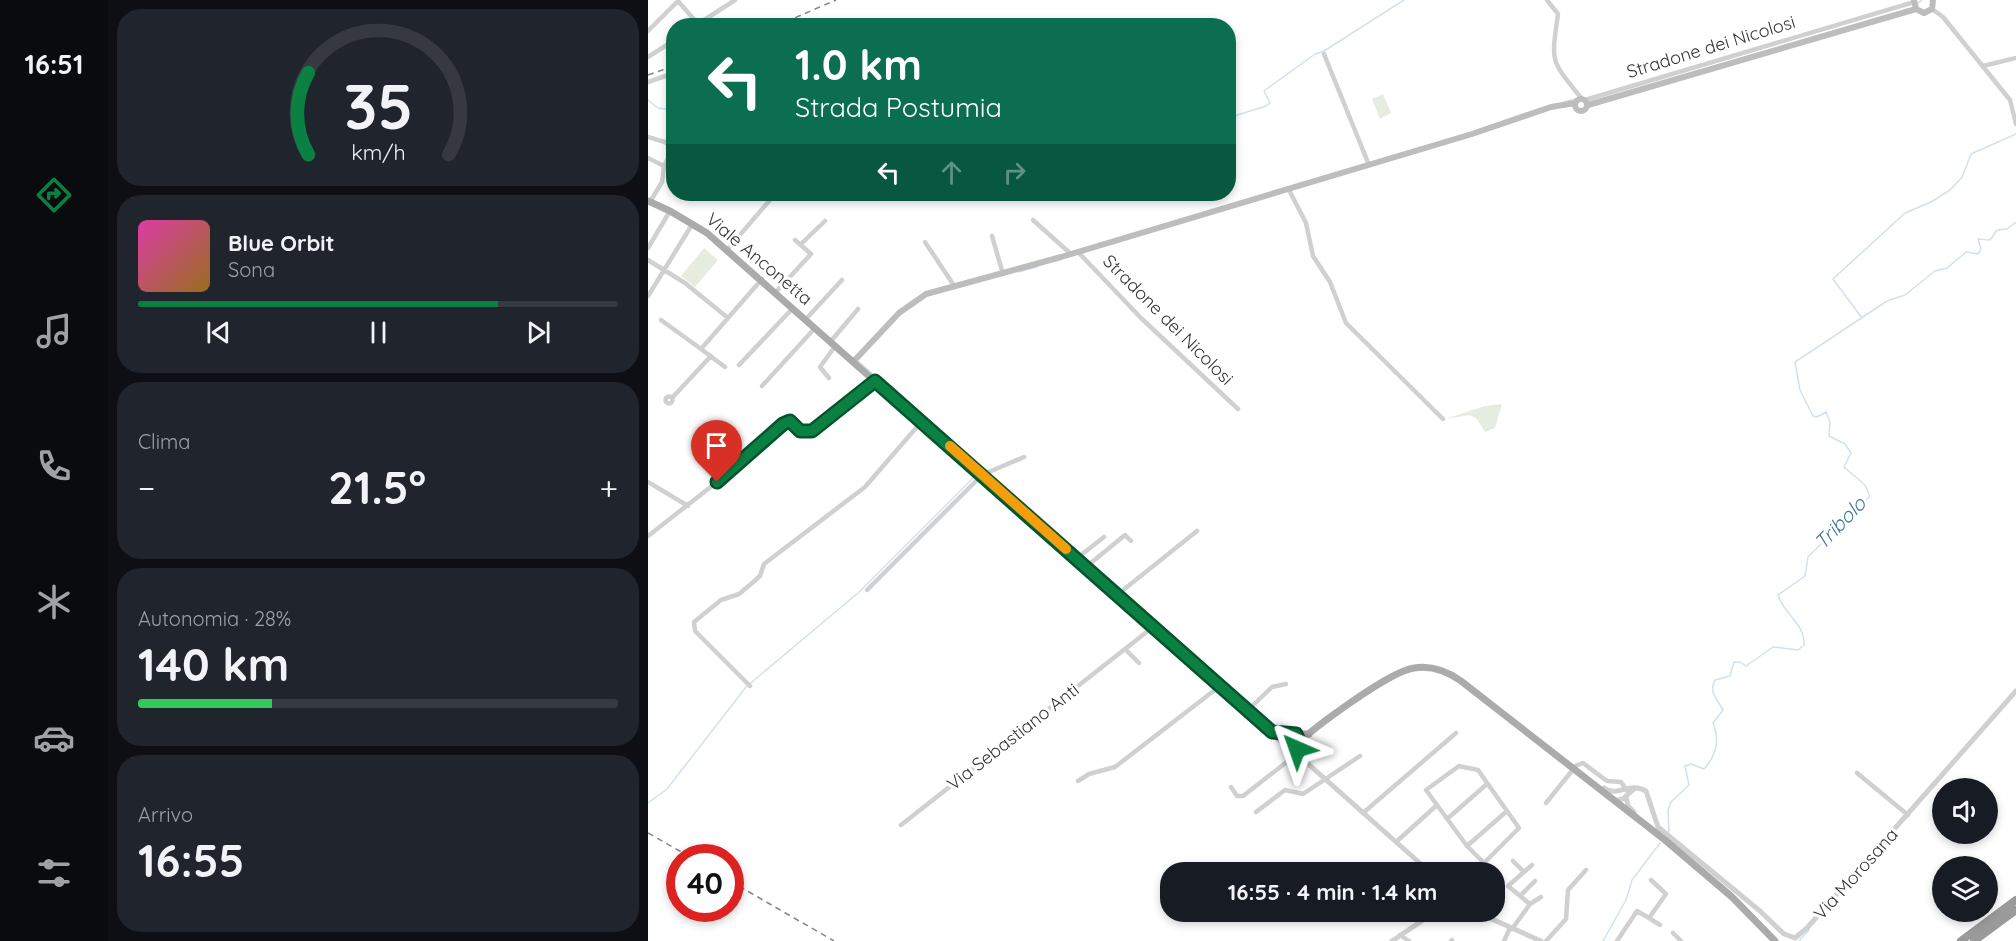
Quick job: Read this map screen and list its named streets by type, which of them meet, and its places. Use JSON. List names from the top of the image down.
{
  "streets": {
    "main road": ["Stradone dei Nicolosi", "Viale Anconetta"],
    "street": ["Via Sebastiano Anti", "Via Morosana"]
  },
  "crossings": [
    ["Stradone dei Nicolosi", "Viale Anconetta"],
    ["Viale Anconetta", "Via Sebastiano Anti"]
  ],
  "water": ["Tribolo"],
  "page": {
    "tabs": "16:51",
    "turn": ["1.0 km", "Strada Postumia"],
    "song": ["Blue Orbit", "Sona"],
    "tile": [
      "Clima",
      ["Autonomia · 28%", "140 km"],
      ["Arrivo", "16:55"]
    ],
    "heat": ["−", "21.5°", "+"],
    "limit": "40",
    "trip": "16:55 · 4 min · 1.4 km",
    "gauge": ["35", "km/h"]
  }
}
